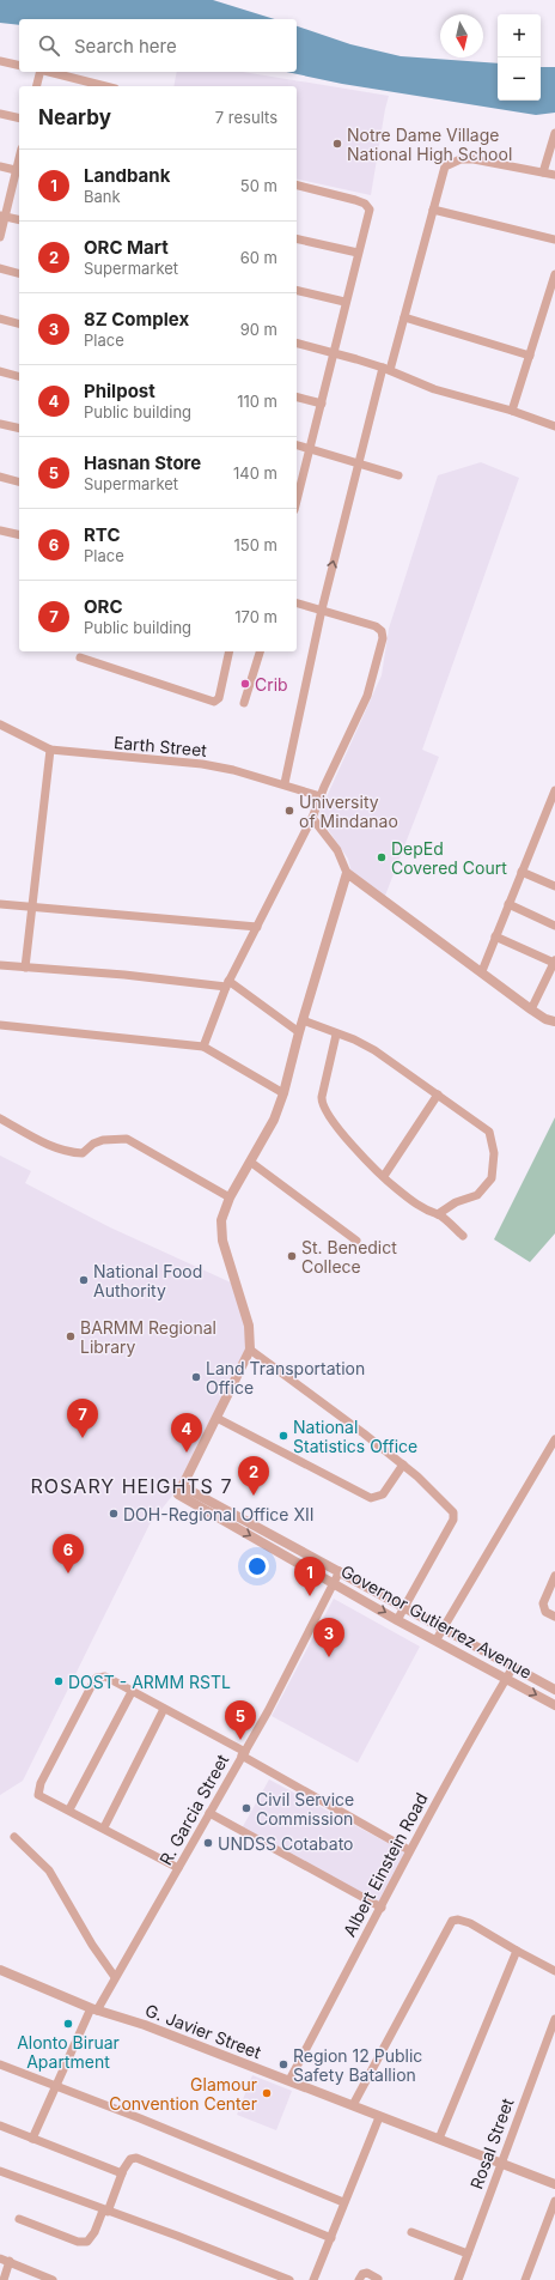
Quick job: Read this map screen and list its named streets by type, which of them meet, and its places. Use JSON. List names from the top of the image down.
{
  "streets": {
    "street": [
      "Earth Street",
      "Governor Gutierrez Avenue",
      "R. Garcia Street",
      "Albert Einstein Road",
      "G. Javier Street",
      "Rosal Street"
    ]
  },
  "crossings": [
    ["Governor Gutierrez Avenue", "R. Garcia Street"],
    ["Governor Gutierrez Avenue", "Albert Einstein Road"],
    ["R. Garcia Street", "G. Javier Street"],
    ["Albert Einstein Road", "G. Javier Street"],
    ["G. Javier Street", "Rosal Street"]
  ],
  "districts": ["ROSARY HEIGHTS 7"],
  "places": [
    "Notre Dame Village National High School",
    "Crib",
    "University of Mindanao",
    "DepEd Covered Court",
    "St. Benedict Collece",
    "National Food Authority",
    "BARMM Regional Library",
    "Land Transportation Office",
    "National Statistics Office",
    "DOH-Regional Office XII",
    "DOST - ARMM RSTL",
    "Civil Service Commission",
    "UNDSS Cotabato",
    "Alonto Biruar Apartment",
    "Region 12 Public Safety Batallion",
    "Glamour Convention Center"
  ],
  "north": "bottom",
  "page": {
    "map_buttons": ["+", "−"],
    "search": "Search here",
    "heading": ["Nearby", "7 results"],
    "list": [
      {
        "mark": "1",
        "name": "Landbank",
        "note": "Bank",
        "value": "50 m"
      },
      {
        "mark": "2",
        "name": "ORC Mart",
        "note": "Supermarket",
        "value": "60 m"
      },
      {
        "mark": "3",
        "name": "8Z Complex",
        "note": "Place",
        "value": "90 m"
      },
      {
        "mark": "4",
        "name": "Philpost",
        "note": "Public building",
        "value": "110 m"
      },
      {
        "mark": "5",
        "name": "Hasnan Store",
        "note": "Supermarket",
        "value": "140 m"
      },
      {
        "mark": "6",
        "name": "RTC",
        "note": "Place",
        "value": "150 m"
      },
      {
        "mark": "7",
        "name": "ORC",
        "note": "Public building",
        "value": "170 m"
      }
    ],
    "pins": [
      "7",
      "4",
      "2",
      "6",
      "1",
      "3",
      "5"
    ]
  }
}
